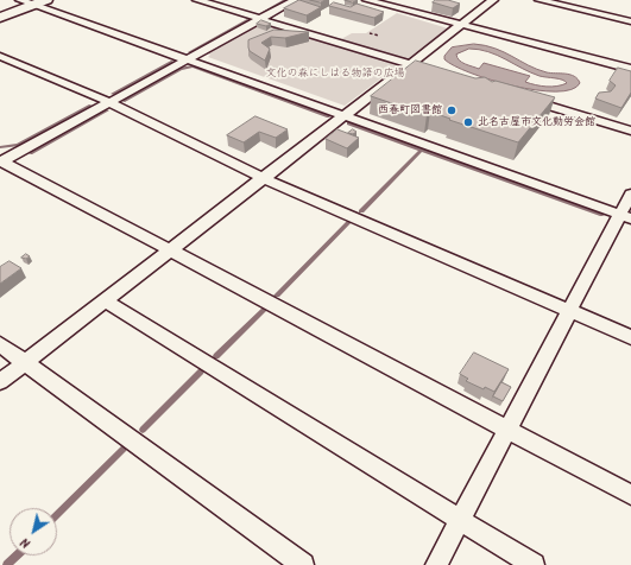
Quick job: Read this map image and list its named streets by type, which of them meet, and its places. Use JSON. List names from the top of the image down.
{
  "parks": ["文化の森にしはる物語の広場"],
  "places": ["西春町図書館", "北名古屋市文化勤労会館"],
  "north": "bottom left"
}
